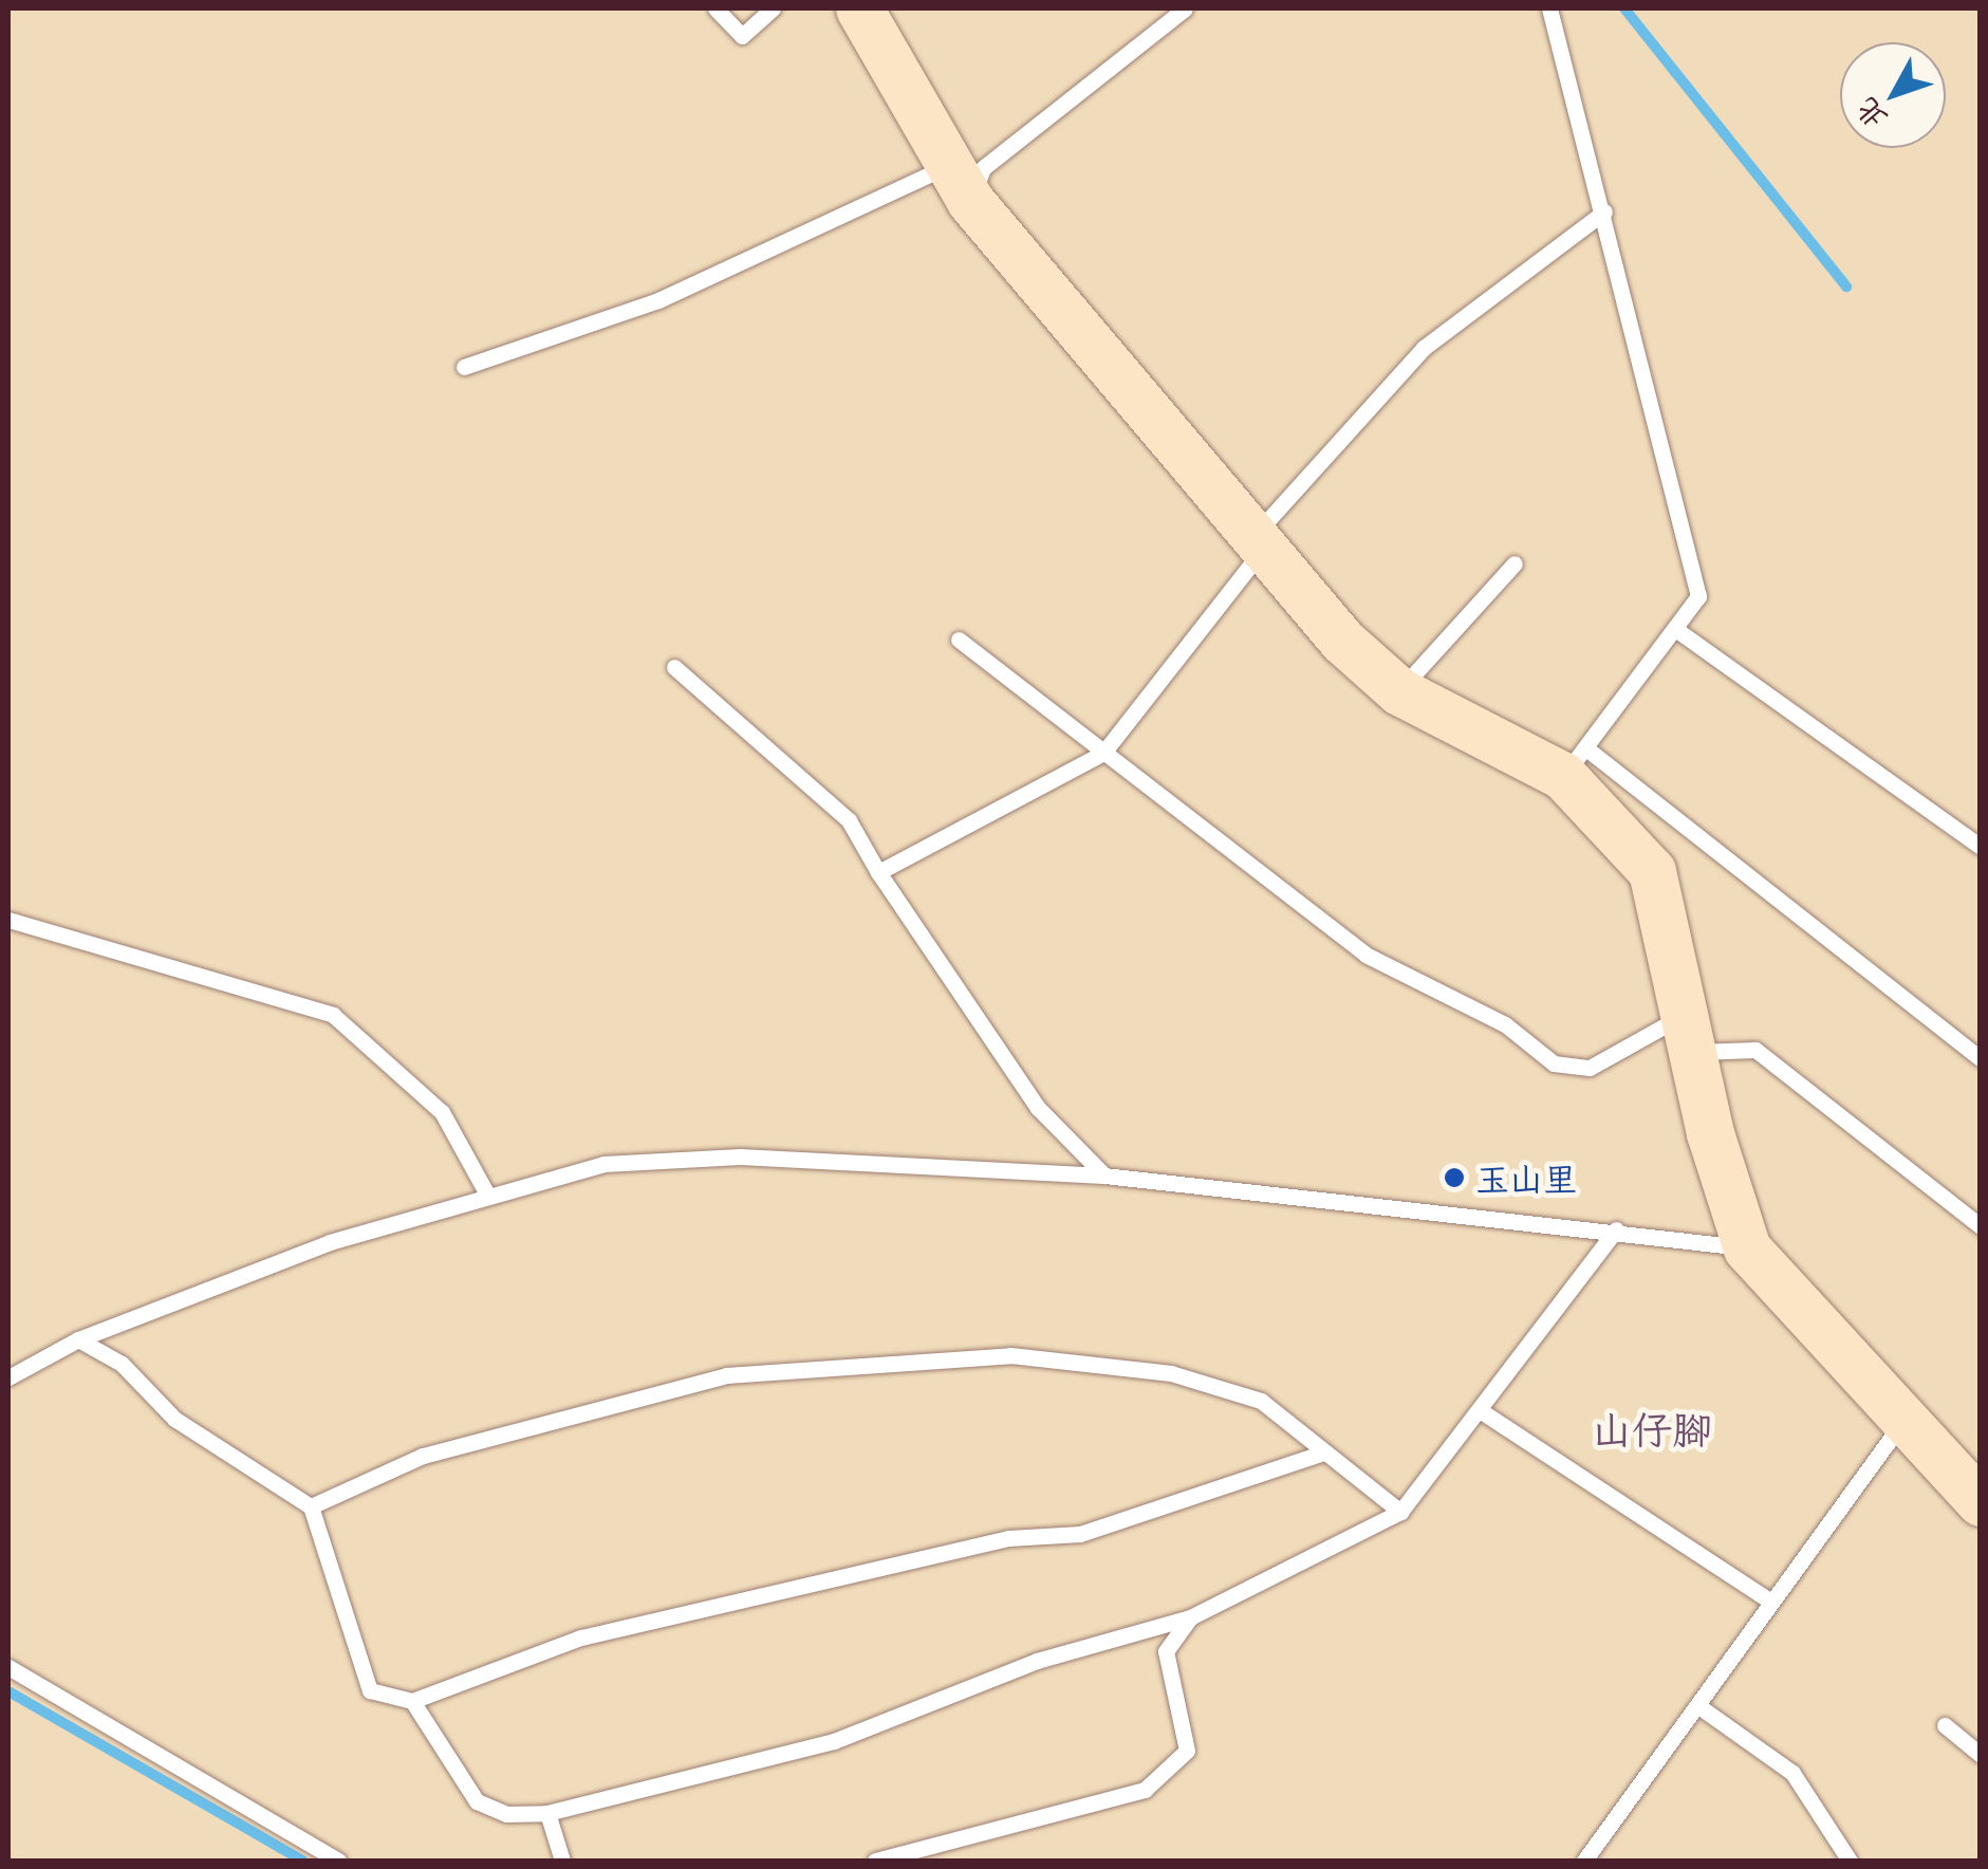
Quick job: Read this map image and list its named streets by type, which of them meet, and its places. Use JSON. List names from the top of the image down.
{
  "districts": ["山仔腳"],
  "places": ["玉山里"],
  "north": "bottom left"
}
